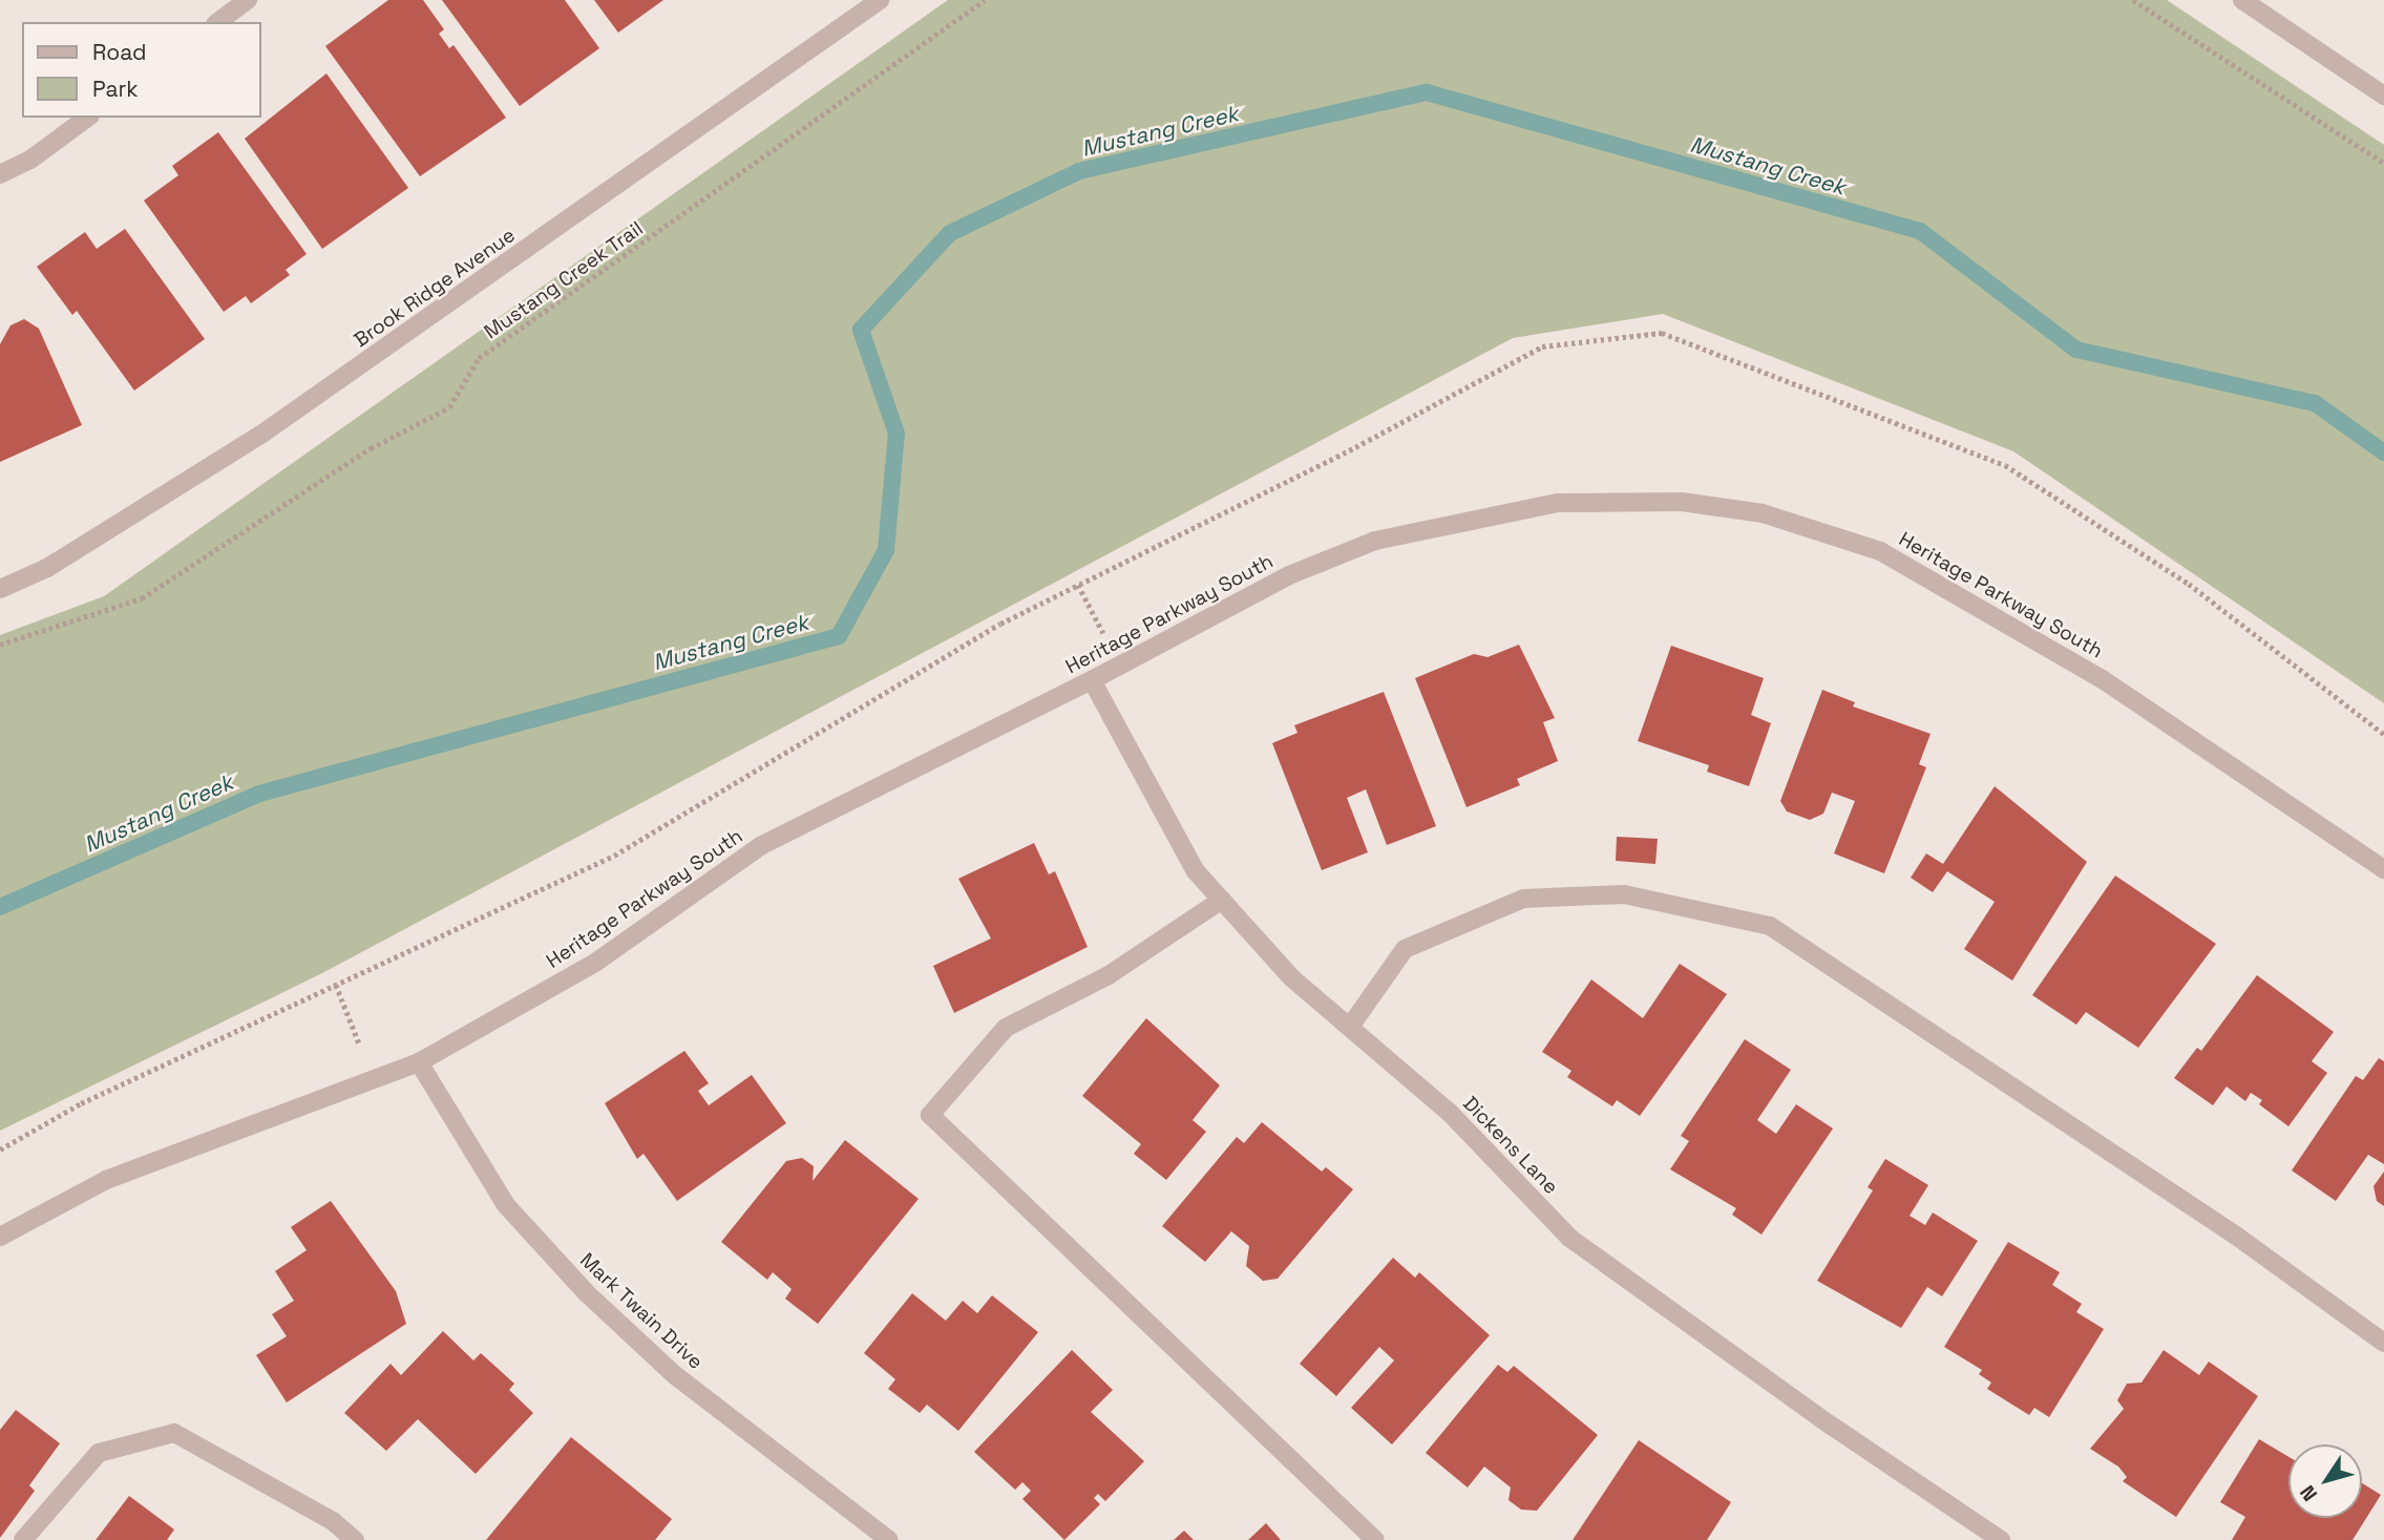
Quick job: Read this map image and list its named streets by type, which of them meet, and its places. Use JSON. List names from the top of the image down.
{
  "streets": {
    "street": [
      "Brook Ridge Avenue",
      "Heritage Parkway South",
      "Dickens Lane",
      "Mark Twain Drive"
    ],
    "path": ["Mustang Creek Trail"]
  },
  "crossings": [
    ["Heritage Parkway South", "Dickens Lane"],
    ["Heritage Parkway South", "Mark Twain Drive"]
  ],
  "water": ["Mustang Creek"],
  "legend": ["Road", "Park"],
  "north": "bottom left"
}
